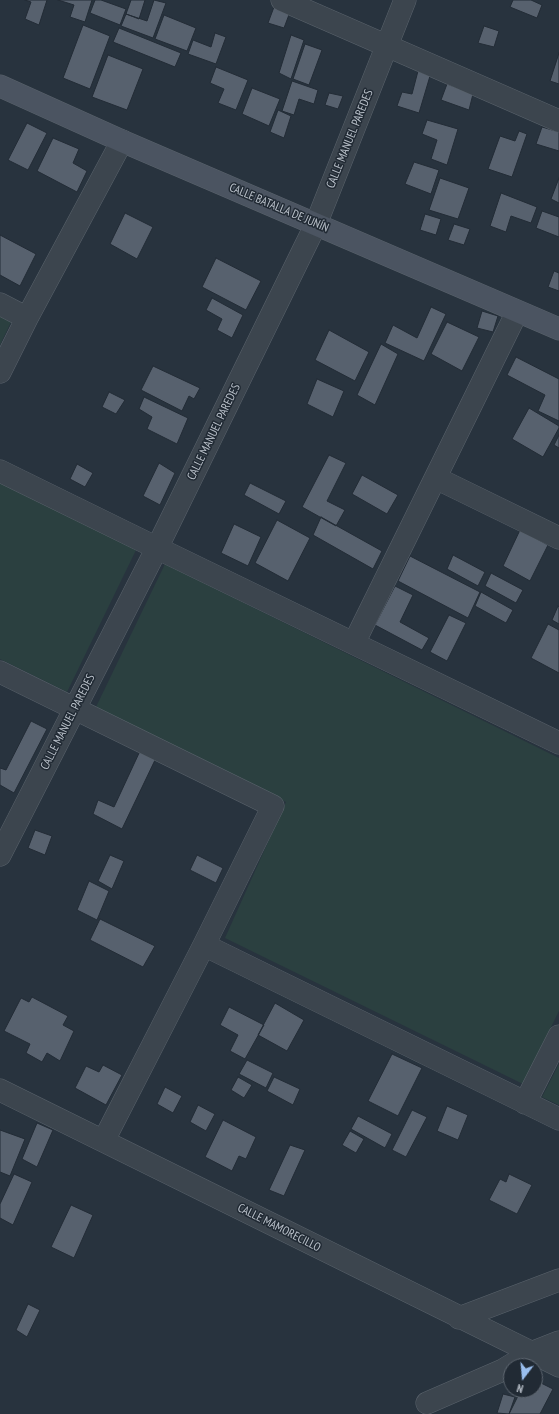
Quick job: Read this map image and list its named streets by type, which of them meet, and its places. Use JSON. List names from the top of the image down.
{
  "streets": {
    "main road": ["CALLE BATALLA DE JUNÍN"],
    "street": ["CALLE MANUEL PAREDES", "CALLE MAMORECILLO"]
  },
  "crossings": [
    ["CALLE MANUEL PAREDES", "CALLE BATALLA DE JUNÍN"]
  ],
  "north": "bottom"
}
